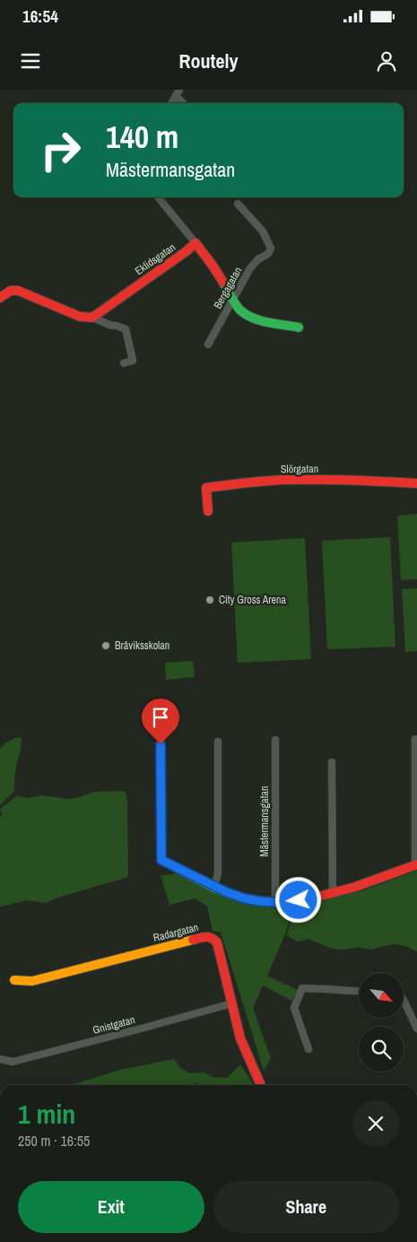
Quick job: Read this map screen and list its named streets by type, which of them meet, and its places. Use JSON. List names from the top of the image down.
{
  "streets": {
    "street": [
      "Eklidsgatan",
      "Bergagatan",
      "Slörgatan",
      "Mästermansgatan",
      "Radargatan",
      "Gnistgatan"
    ]
  },
  "crossings": [
    ["Radargatan", "Gnistgatan"]
  ],
  "places": ["City Gross Arena", "Bråviksskolan"],
  "north": "bottom right",
  "page": {
    "status": "16:54",
    "header": "Routely",
    "turn": ["140 m", "Mästermansgatan"],
    "heading": ["1 min", "250 m · 16:55"],
    "buttons": ["Exit", "Share"]
  }
}
